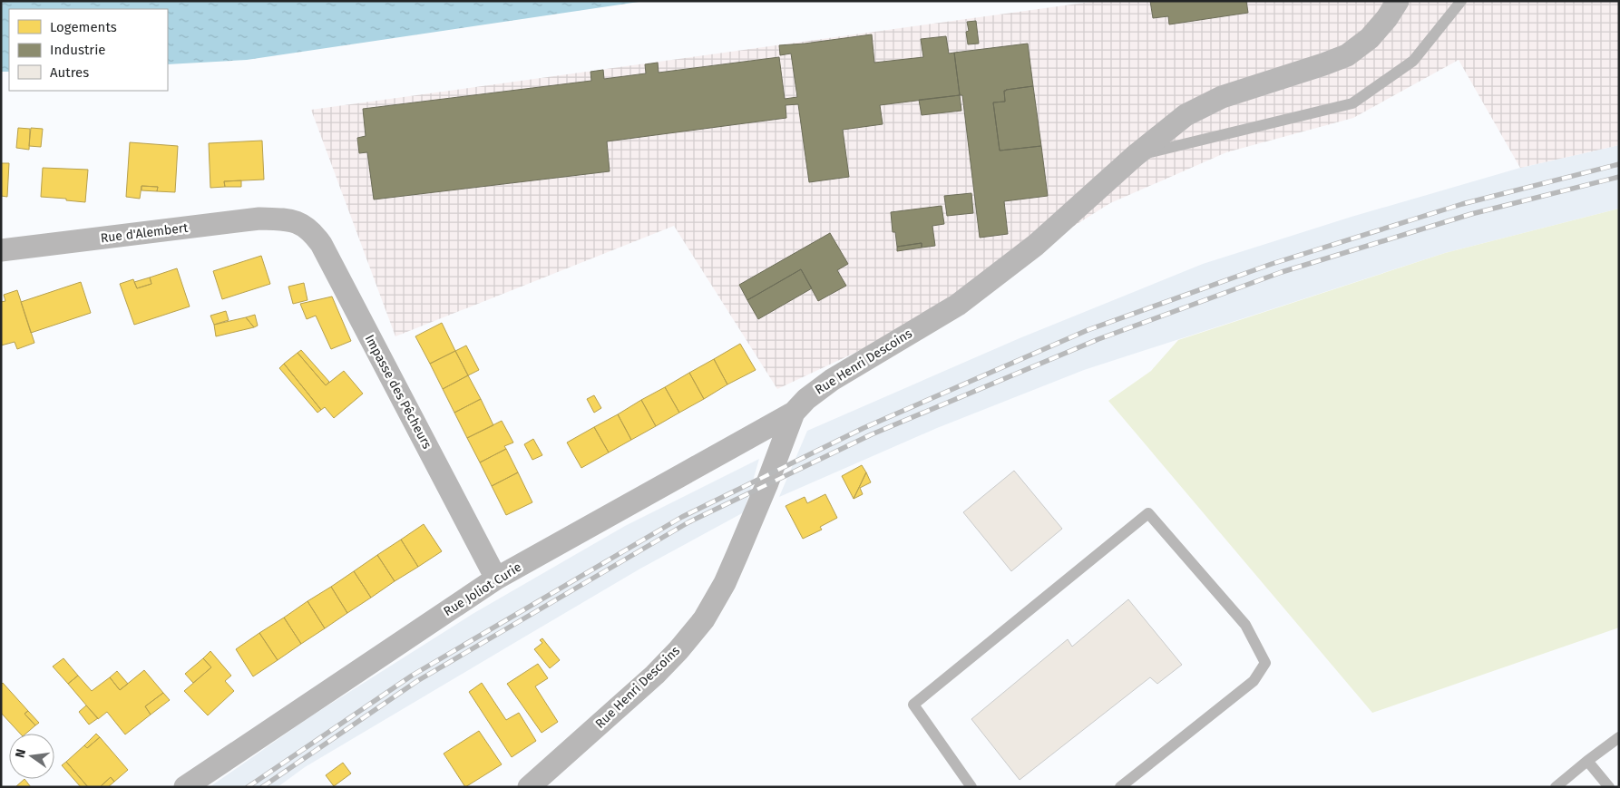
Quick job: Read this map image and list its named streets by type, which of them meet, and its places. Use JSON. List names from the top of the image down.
{
  "streets": {
    "street": [
      "Rue d'Alembert",
      "Rue Henri Descoins",
      "Impasse des Pêcheurs",
      "Rue Joliot Curie"
    ]
  },
  "crossings": [
    ["Rue d'Alembert", "Impasse des Pêcheurs"],
    ["Rue Henri Descoins", "Rue Joliot Curie"],
    ["Impasse des Pêcheurs", "Rue Joliot Curie"]
  ],
  "legend": ["Logements", "Industrie", "Autres"],
  "north": "left"
}
